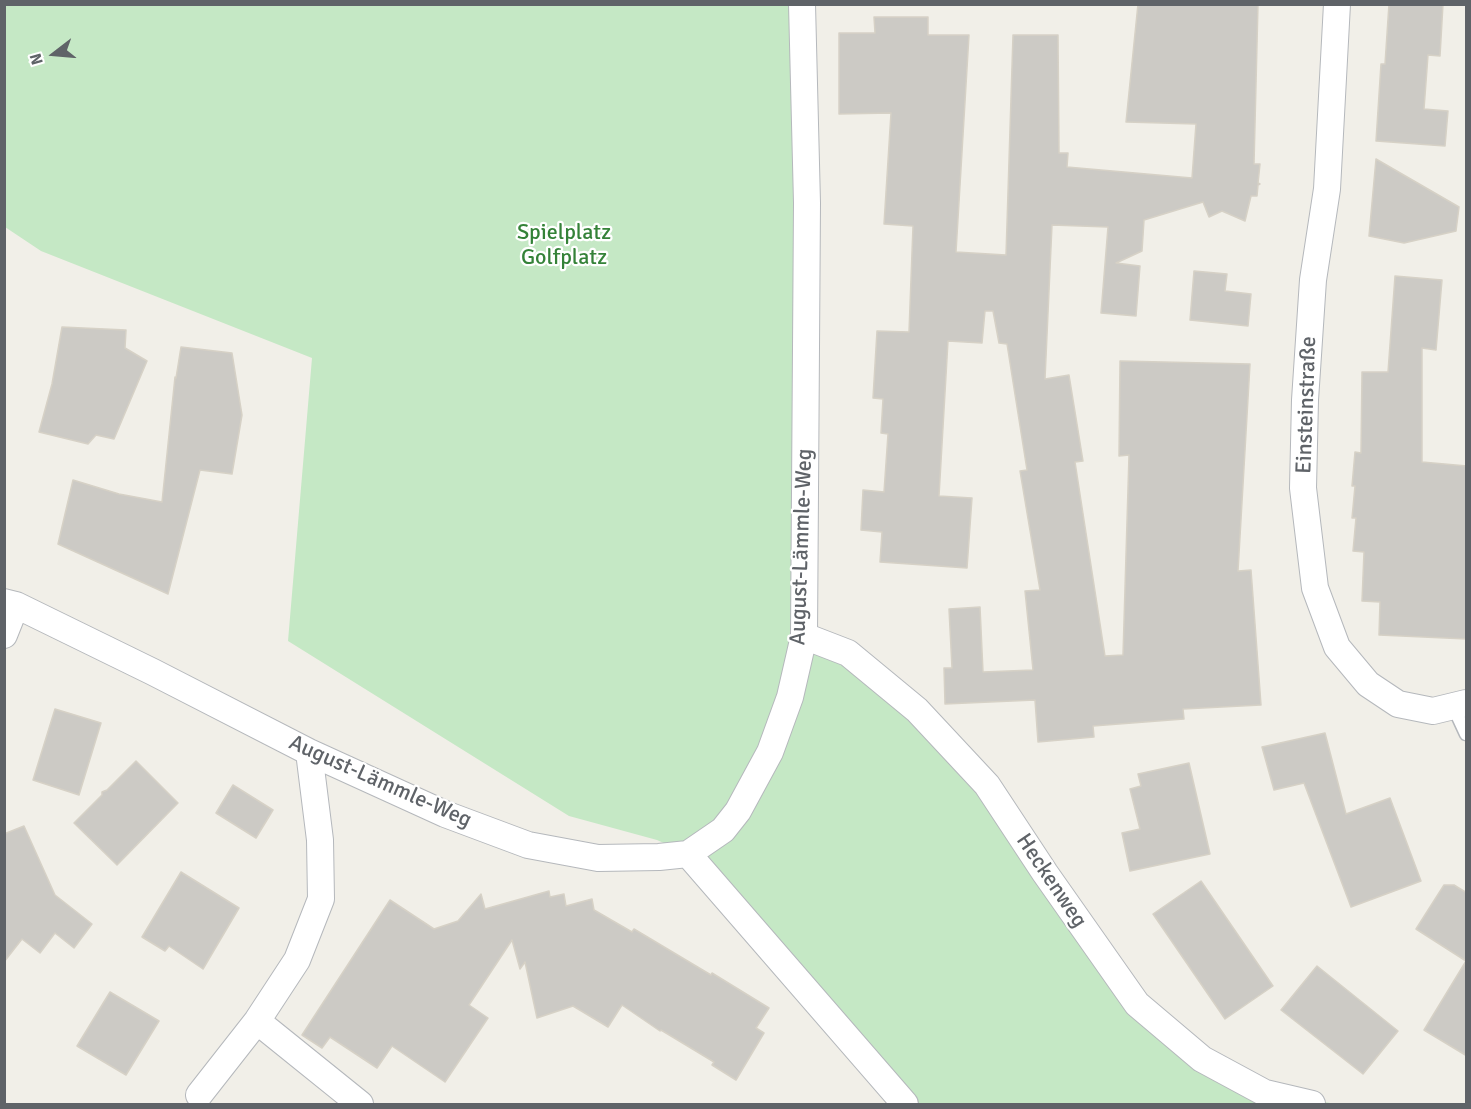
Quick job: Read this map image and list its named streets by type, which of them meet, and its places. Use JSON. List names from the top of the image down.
{
  "streets": {
    "street": ["Einsteinstraße", "August-Lämmle-Weg", "Heckenweg"]
  },
  "crossings": [
    ["August-Lämmle-Weg", "Heckenweg"]
  ],
  "parks": ["Spielplatz Golfplatz"],
  "north": "left"
}
